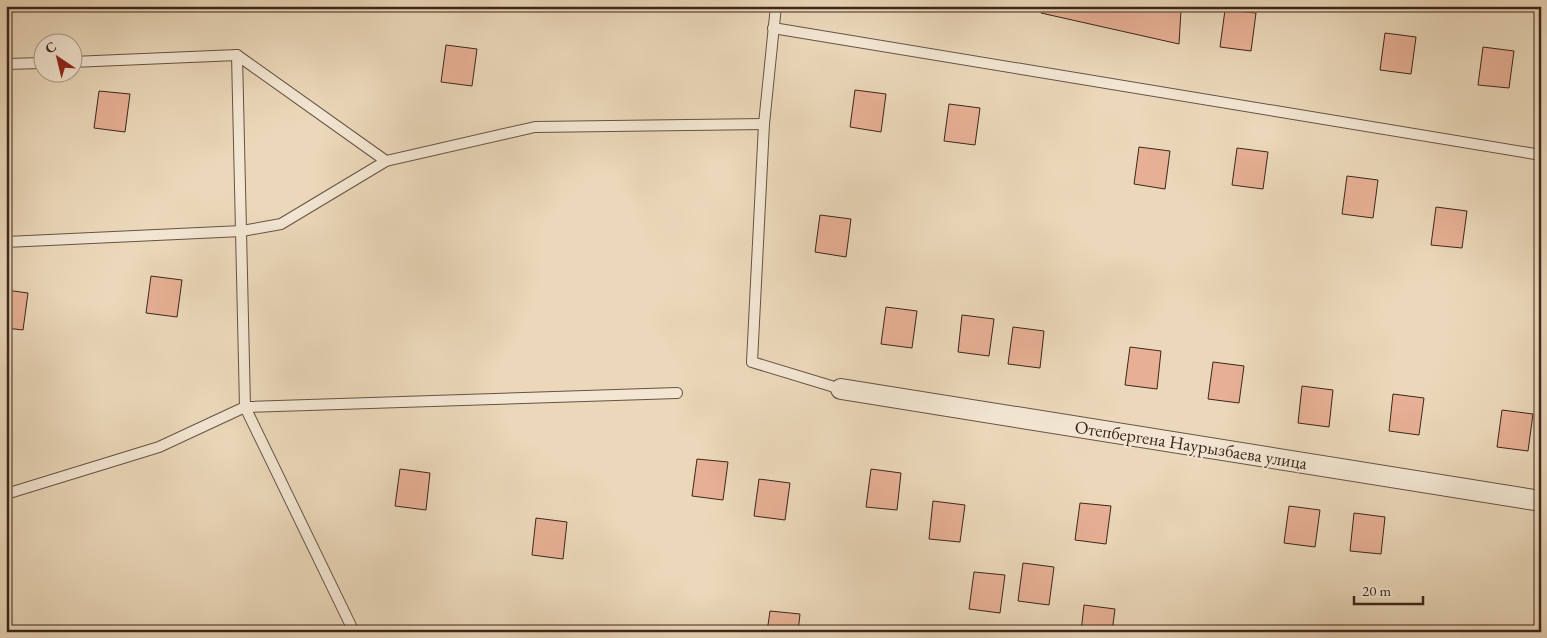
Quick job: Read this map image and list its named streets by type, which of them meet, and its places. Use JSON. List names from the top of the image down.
{
  "streets": {
    "street": ["Отепбергена Наурызбаева улица"]
  },
  "scale_bar": "20 m",
  "north": "top left"
}
